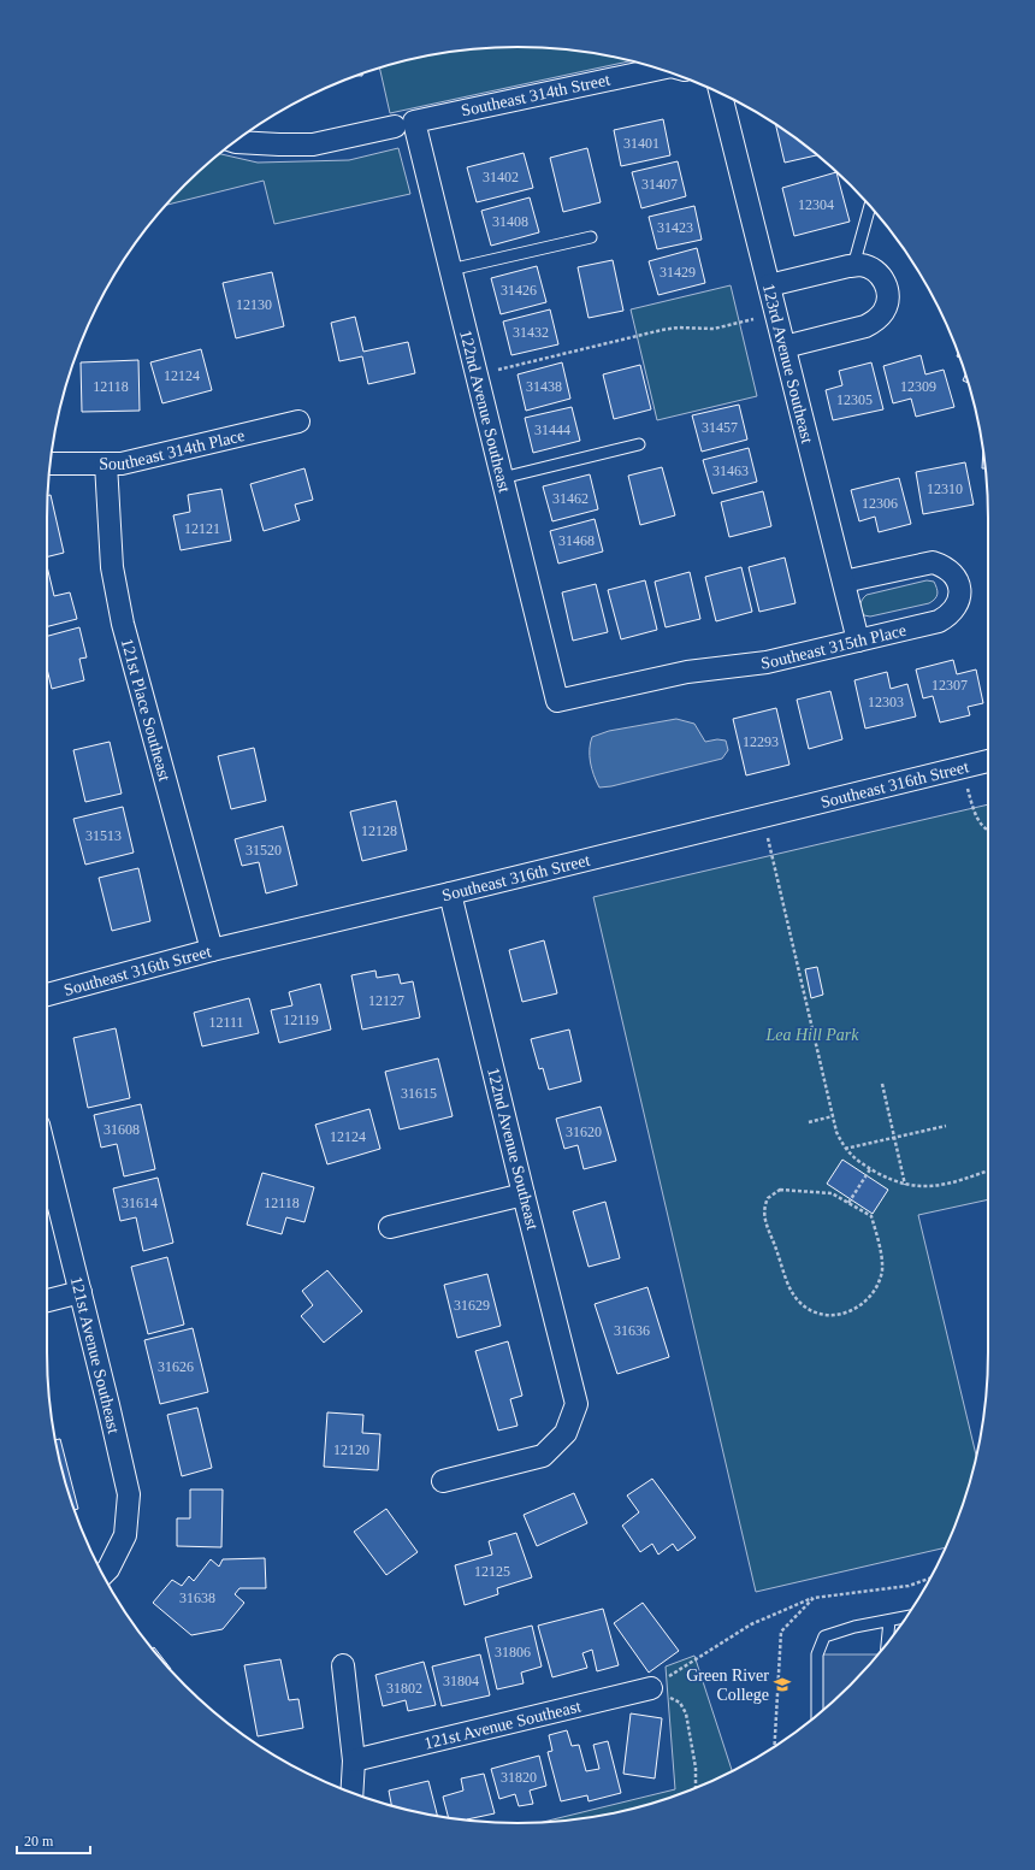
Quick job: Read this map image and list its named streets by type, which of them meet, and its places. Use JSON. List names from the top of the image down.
{
  "streets": {
    "street": [
      "Southeast 314th Street",
      "123rd Avenue Southeast",
      "122nd Avenue Southeast",
      "Southeast 314th Place",
      "Southeast 315th Place",
      "121st Place Southeast",
      "Southeast 316th Street",
      "121st Avenue Southeast"
    ]
  },
  "crossings": [
    ["Southeast 314th Street", "122nd Avenue Southeast"],
    ["123rd Avenue Southeast", "Southeast 315th Place"],
    ["122nd Avenue Southeast", "Southeast 315th Place"],
    ["122nd Avenue Southeast", "Southeast 316th Street"],
    ["Southeast 314th Place", "121st Place Southeast"],
    ["121st Place Southeast", "Southeast 316th Street"]
  ],
  "parks": ["Lea Hill Park"],
  "places": {
    "school or university": ["Green River College"]
  },
  "house_numbers": [
    "31401",
    "31402",
    "31407",
    "12304",
    "31408",
    "31423",
    "31429",
    "31426",
    "12130",
    "31432",
    "12124",
    "12118",
    "31438",
    "12309",
    "12305",
    "31457",
    "31444",
    "31463",
    "12310",
    "31462",
    "12306",
    "12121",
    "31468",
    "12307",
    "12303",
    "12293",
    "12128",
    "31513",
    "31520",
    "12127",
    "12119",
    "12111",
    "31615",
    "31608",
    "31620",
    "12124",
    "31614",
    "12118",
    "31629",
    "31636",
    "31626",
    "12120",
    "12125",
    "31638",
    "31806",
    "31804",
    "31802",
    "31820"
  ],
  "scale_bar": "20 m"
}
